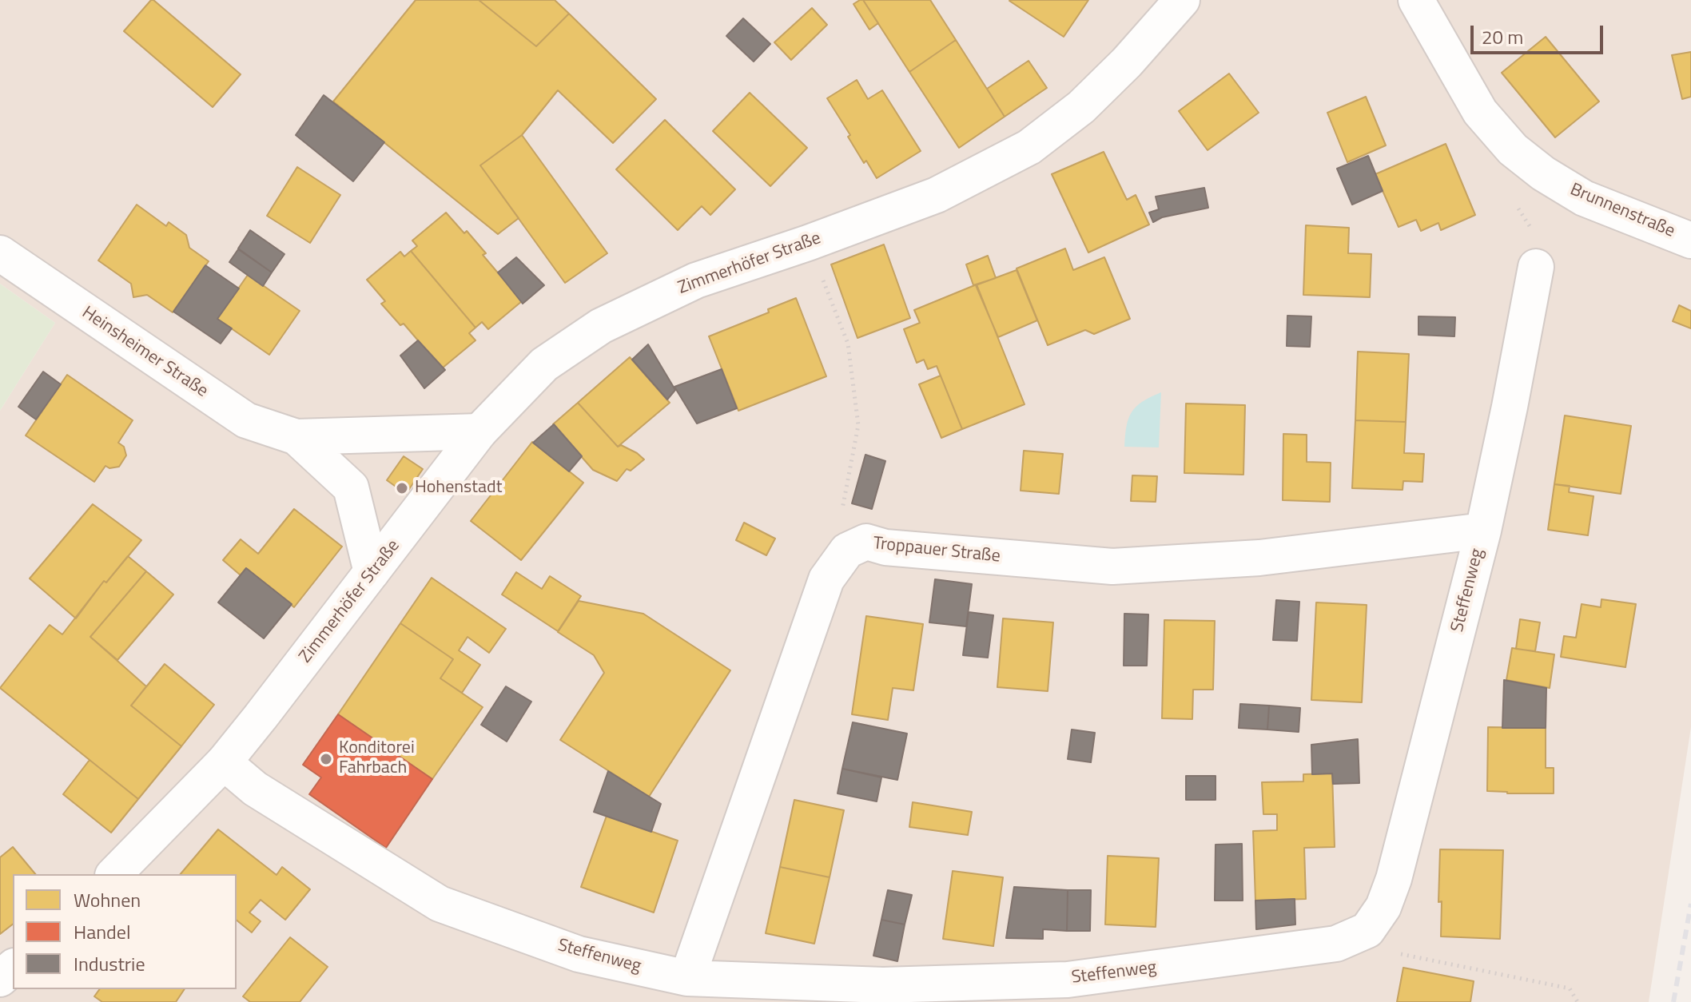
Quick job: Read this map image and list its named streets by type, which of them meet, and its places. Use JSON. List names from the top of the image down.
{
  "streets": {
    "street": [
      "Brunnenstraße",
      "Zimmerhöfer Straße",
      "Heinsheimer Straße",
      "Troppauer Straße",
      "Steffenweg"
    ]
  },
  "crossings": [
    ["Zimmerhöfer Straße", "Heinsheimer Straße"],
    ["Zimmerhöfer Straße", "Steffenweg"],
    ["Troppauer Straße", "Steffenweg"]
  ],
  "places": ["Hohenstadt", "Konditorei Fahrbach"],
  "legend": ["Wohnen", "Handel", "Industrie"],
  "scale_bar": "20 m"
}
